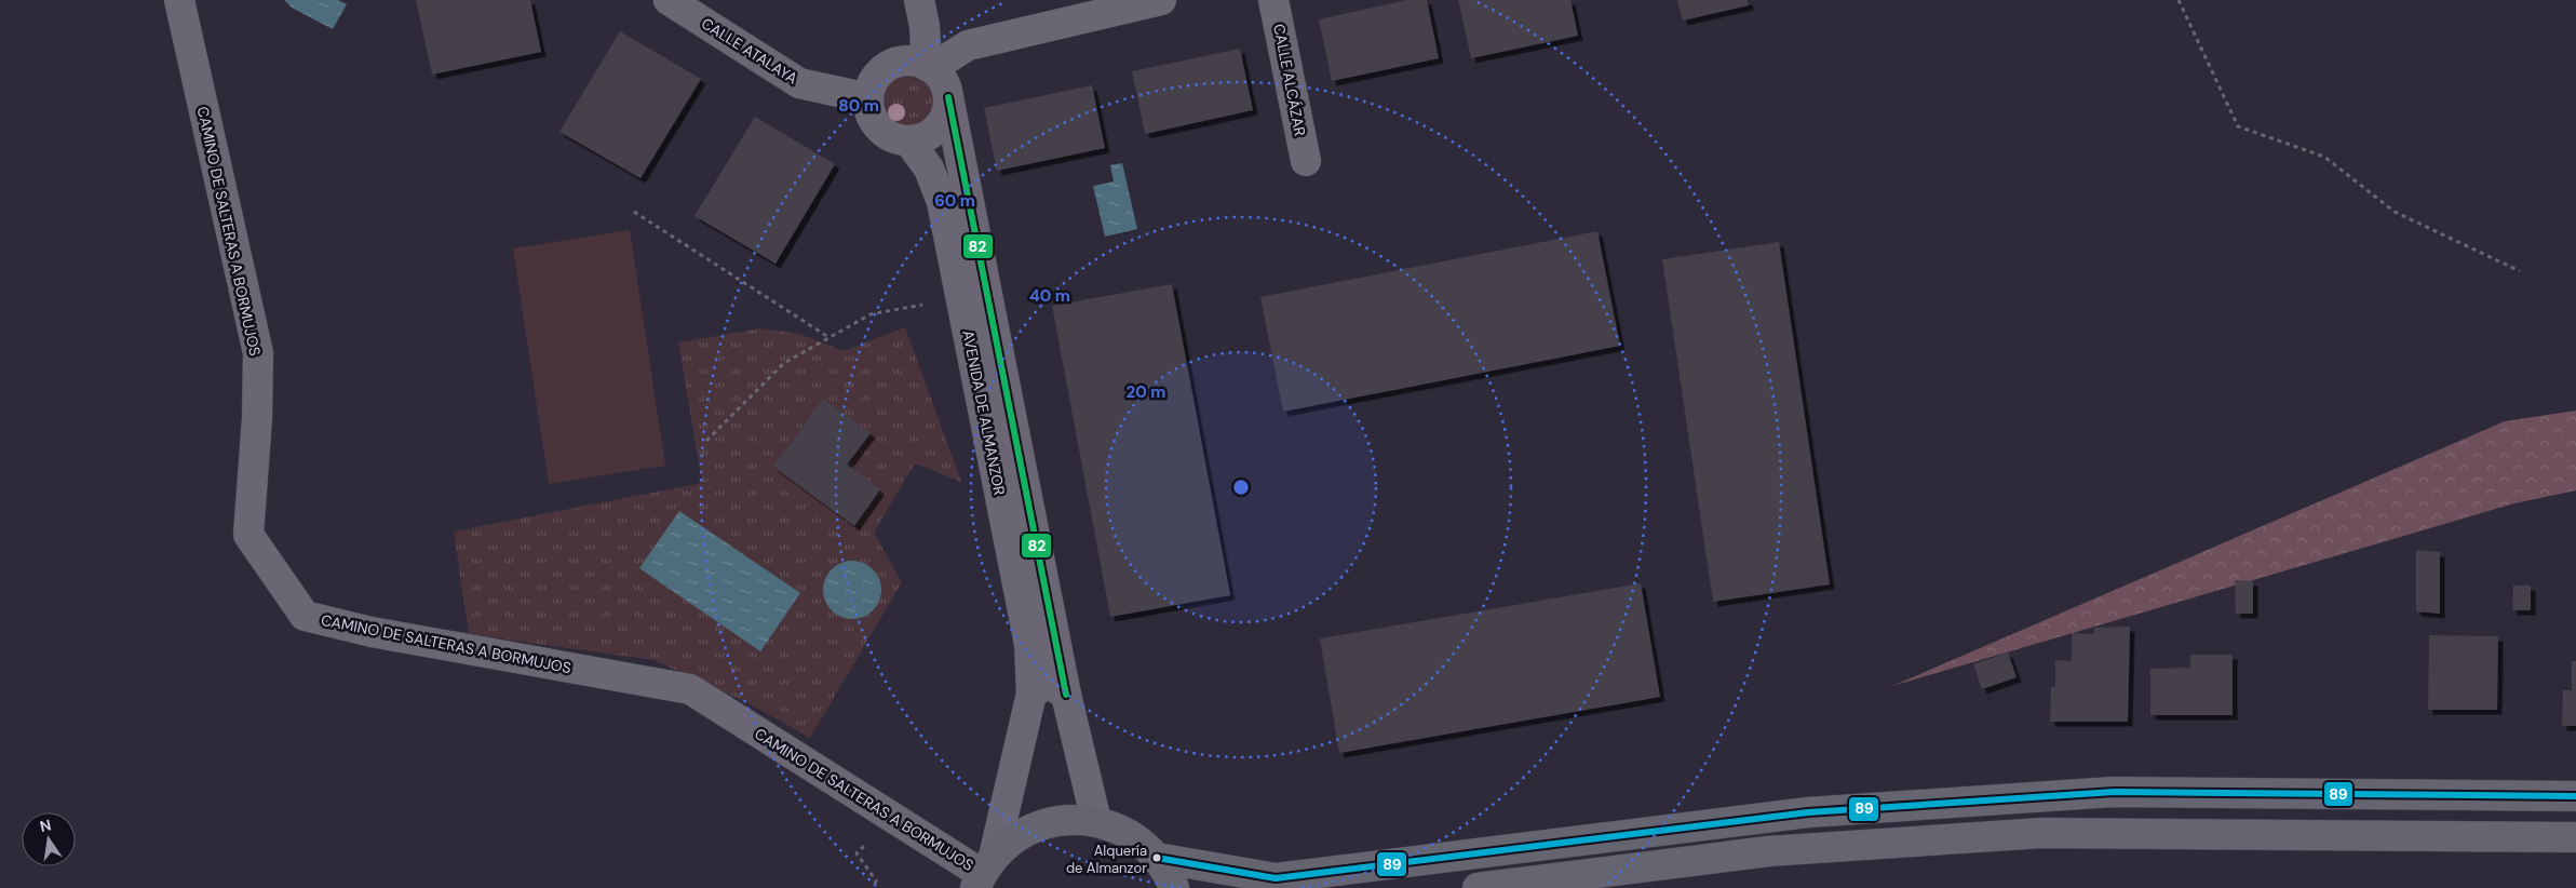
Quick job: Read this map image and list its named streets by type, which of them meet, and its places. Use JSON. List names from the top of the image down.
{
  "streets": {
    "street": [
      "CALLE ATALAYA",
      "CALLE ALCÁZAR",
      "CAMINO DE SALTERAS A BORMUJOS",
      "AVENIDA DE ALMANZOR"
    ]
  },
  "crossings": [
    ["CALLE ATALAYA", "AVENIDA DE ALMANZOR"],
    ["CAMINO DE SALTERAS A BORMUJOS", "AVENIDA DE ALMANZOR"]
  ],
  "places": ["Alquería de Almanzor"],
  "lines": ["transit line 82", "transit line 89"],
  "north": "top",
  "rings": [
    "80 m",
    "60 m",
    "40 m",
    "20 m"
  ]
}
